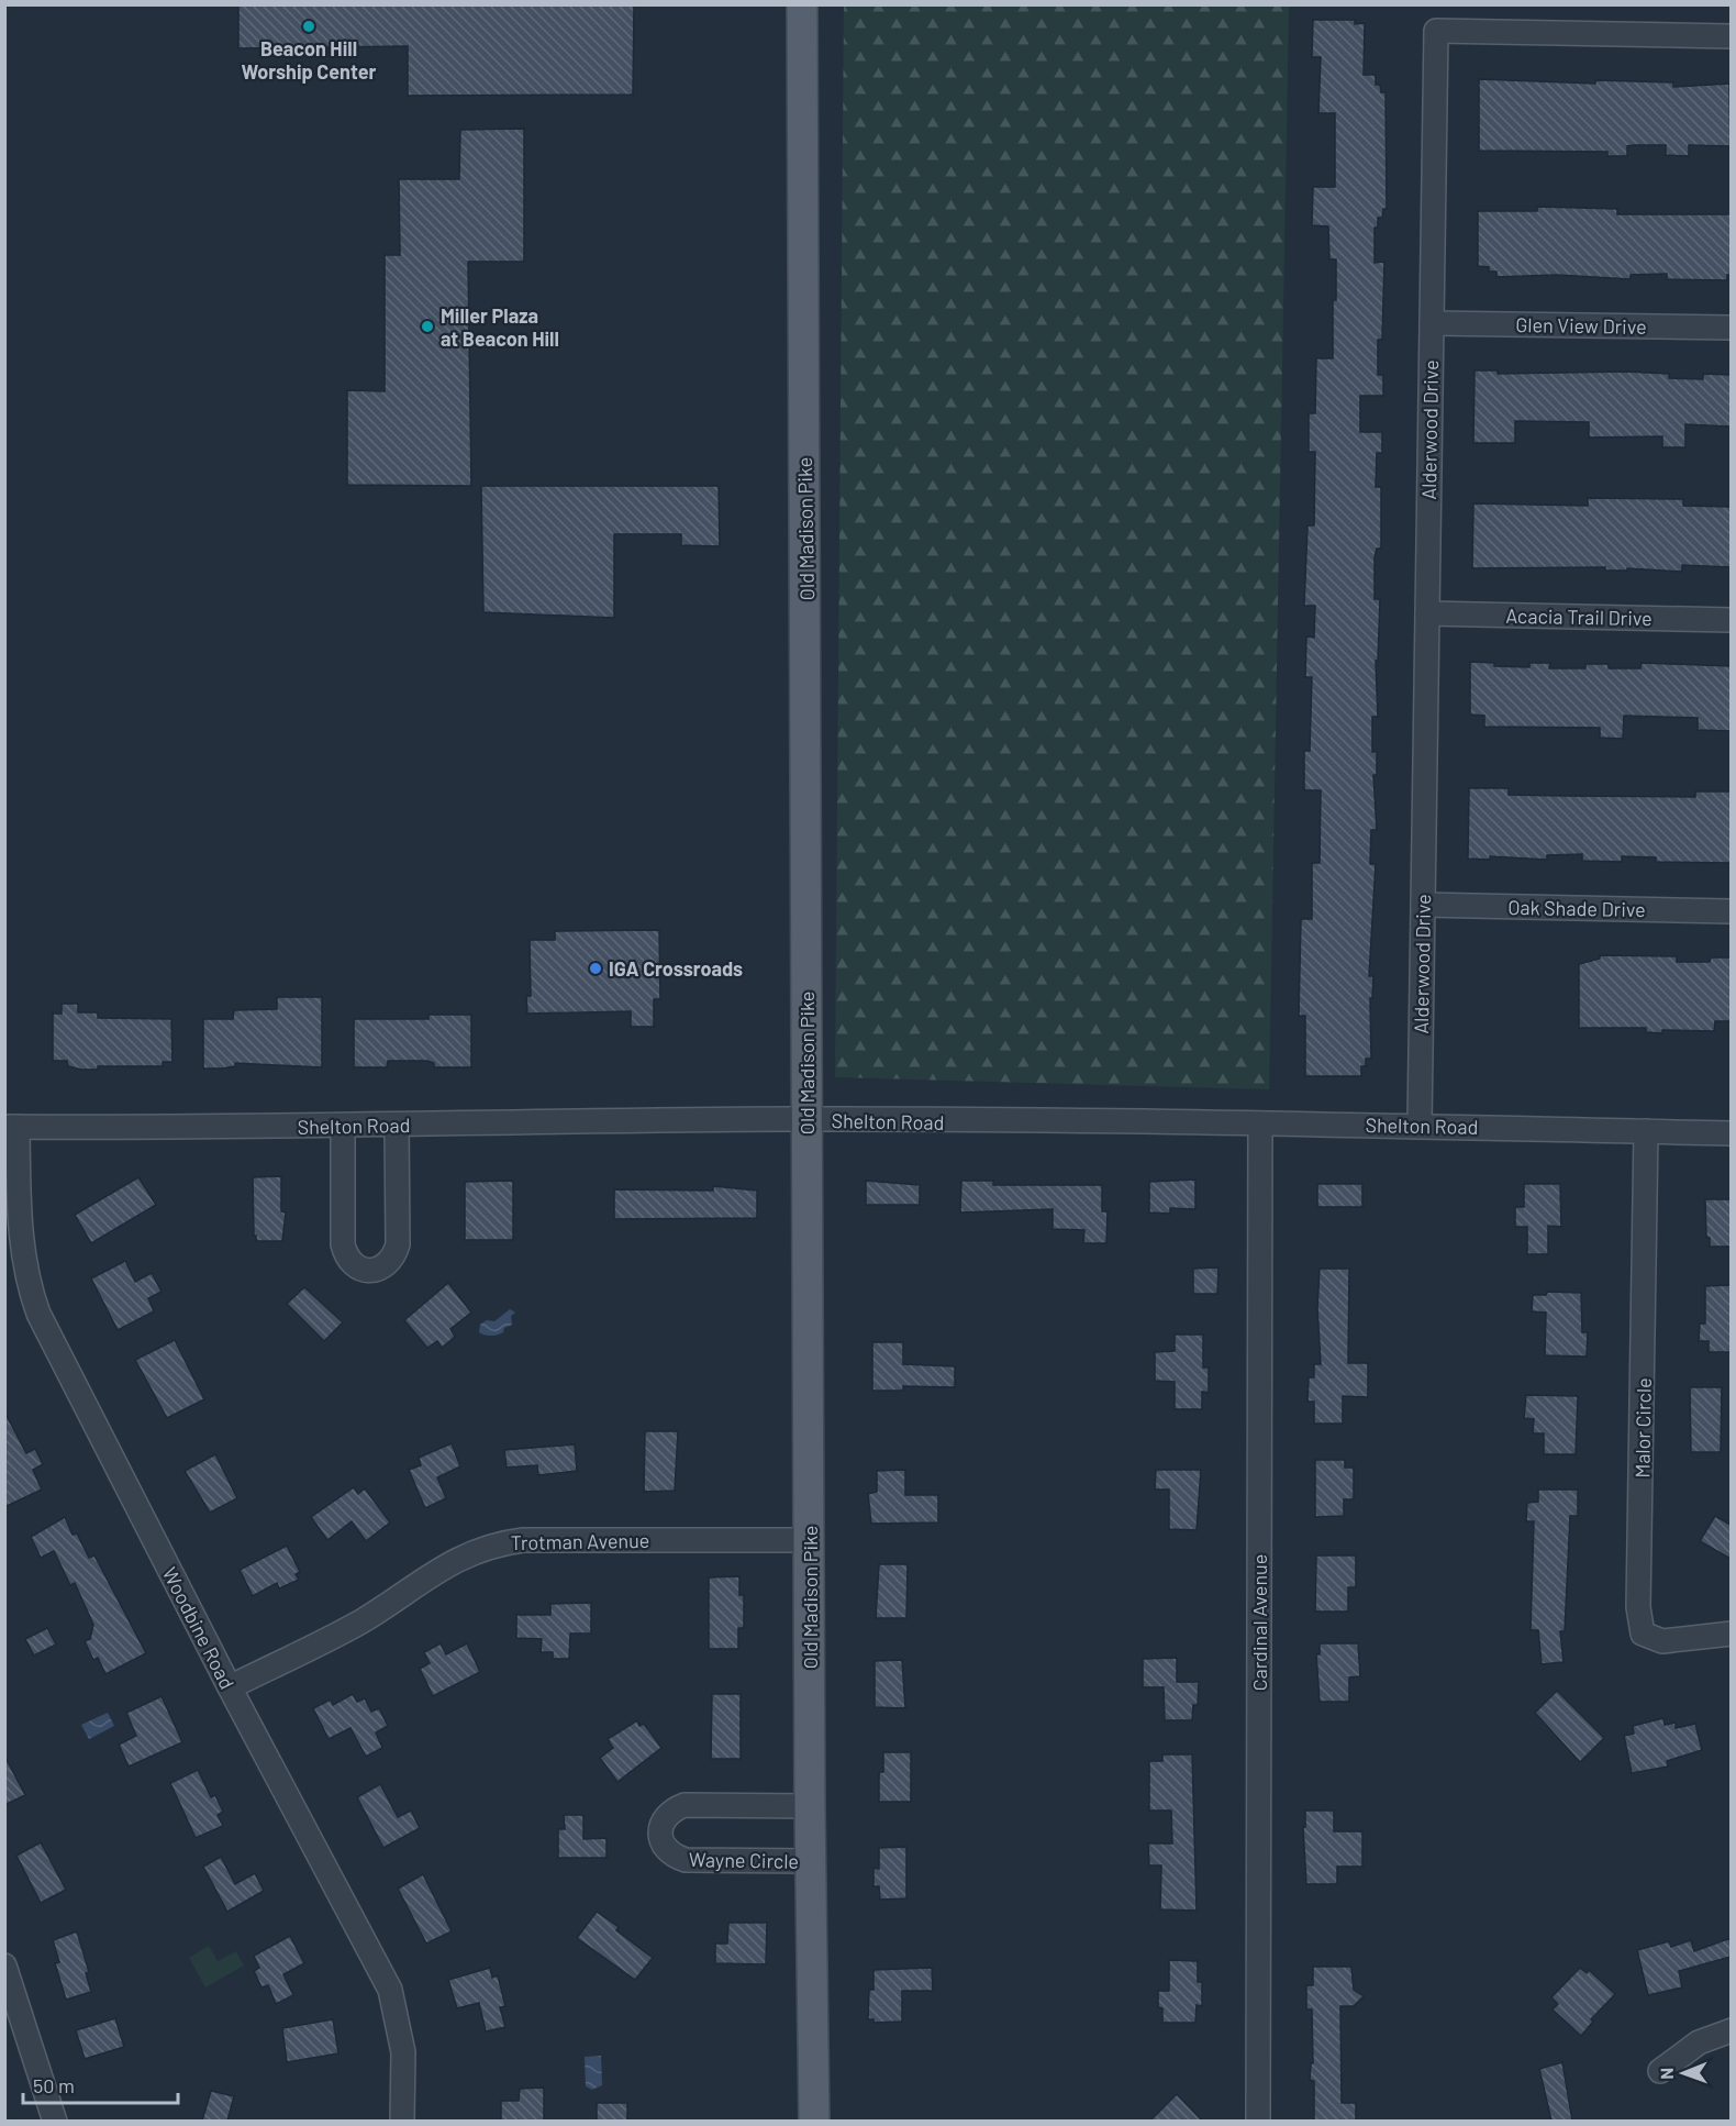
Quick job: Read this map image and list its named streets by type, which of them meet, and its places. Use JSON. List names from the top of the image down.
{
  "streets": {
    "main road": ["Old Madison Pike"],
    "street": [
      "Glen View Drive",
      "Alderwood Drive",
      "Acacia Trail Drive",
      "Oak Shade Drive",
      "Shelton Road",
      "Malor Circle",
      "Trotman Avenue",
      "Cardinal Avenue",
      "Woodbine Road",
      "Wayne Circle"
    ]
  },
  "crossings": [
    ["Glen View Drive", "Alderwood Drive"],
    ["Alderwood Drive", "Acacia Trail Drive"],
    ["Alderwood Drive", "Oak Shade Drive"],
    ["Alderwood Drive", "Shelton Road"],
    ["Old Madison Pike", "Shelton Road"],
    ["Old Madison Pike", "Trotman Avenue"],
    ["Old Madison Pike", "Wayne Circle"],
    ["Shelton Road", "Malor Circle"],
    ["Shelton Road", "Cardinal Avenue"],
    ["Shelton Road", "Woodbine Road"],
    ["Trotman Avenue", "Woodbine Road"]
  ],
  "places": ["Beacon Hill Worship Center", "Miller Plaza at Beacon Hill", "IGA Crossroads"],
  "scale_bar": "50 m",
  "north": "left"
}
